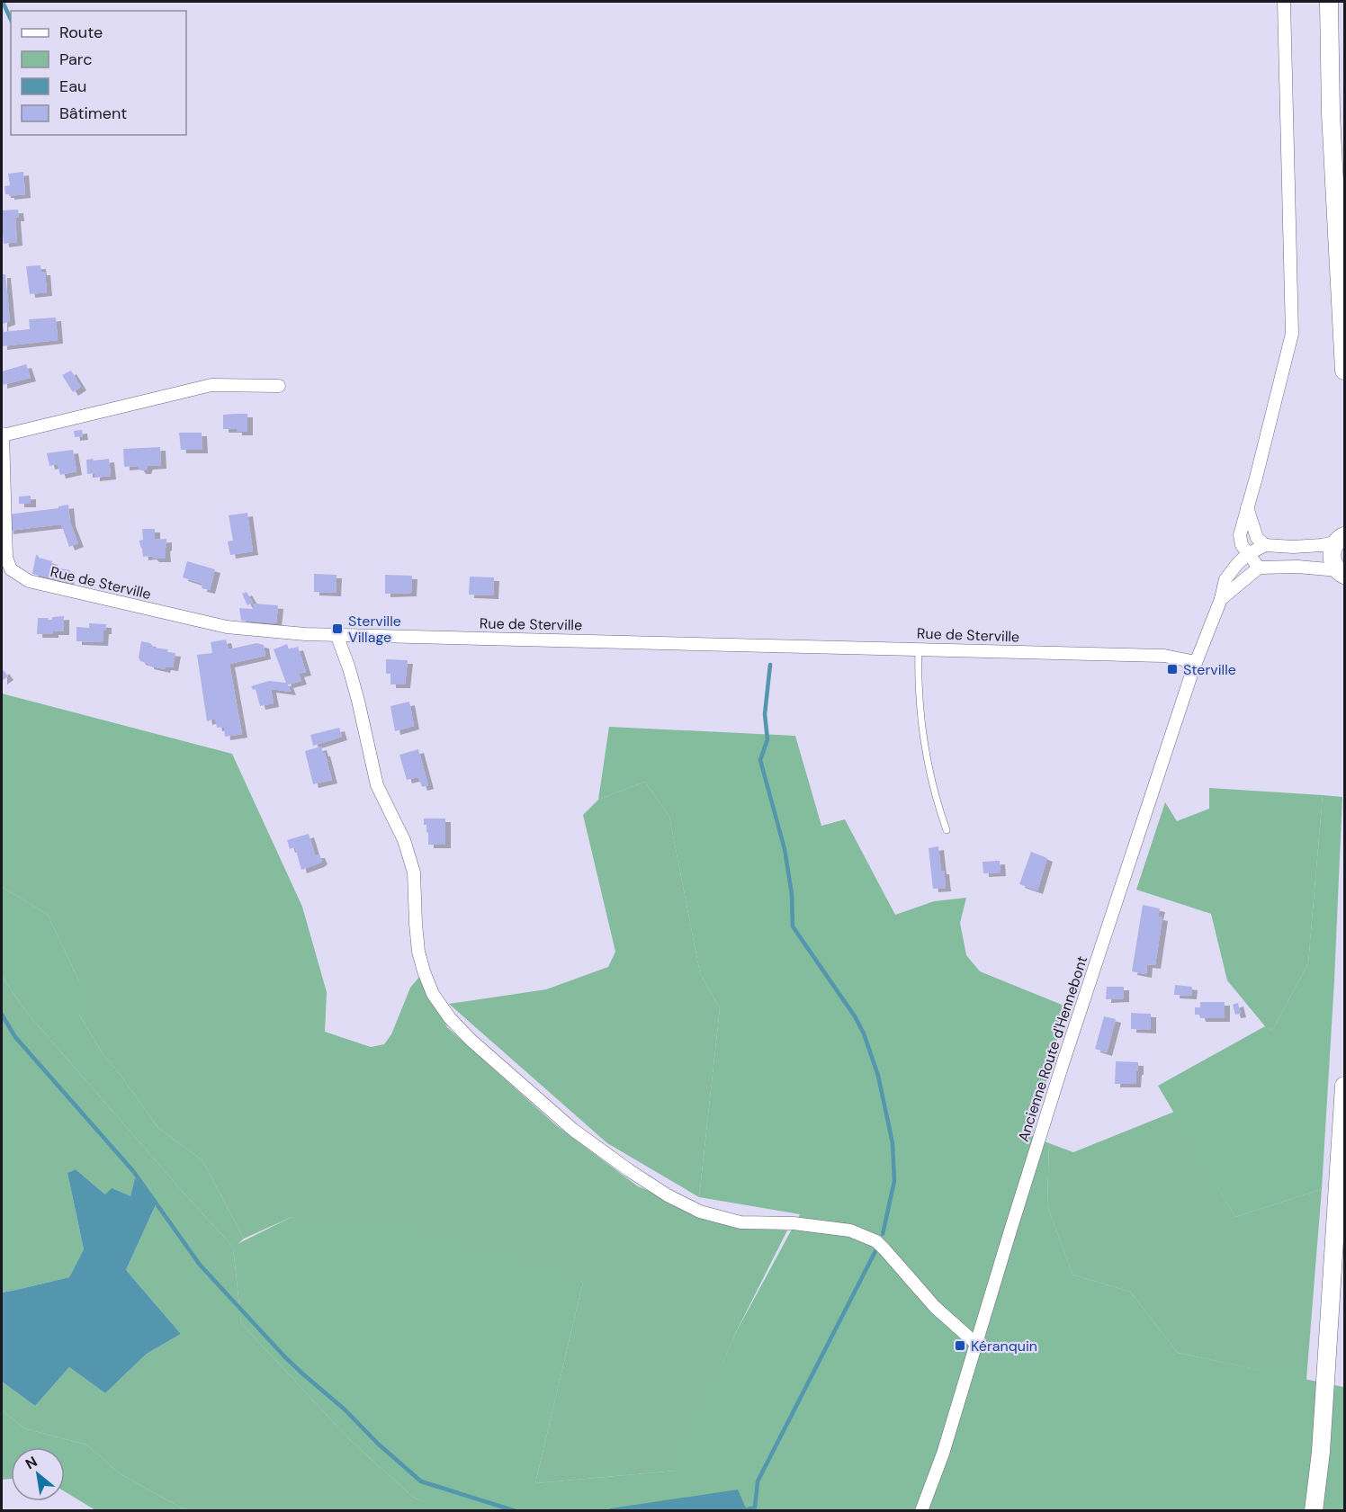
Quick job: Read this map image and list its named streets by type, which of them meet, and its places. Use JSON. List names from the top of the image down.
{
  "streets": {
    "street": ["Rue de Sterville", "Ancienne Route d'Hennebont"]
  },
  "crossings": [
    ["Rue de Sterville", "Ancienne Route d'Hennebont"]
  ],
  "places": {
    "transit": ["Sterville Village", "Sterville", "Kéranquin"]
  },
  "legend": [
    "Route",
    "Parc",
    "Eau",
    "Bâtiment"
  ],
  "north": "top left"
}
